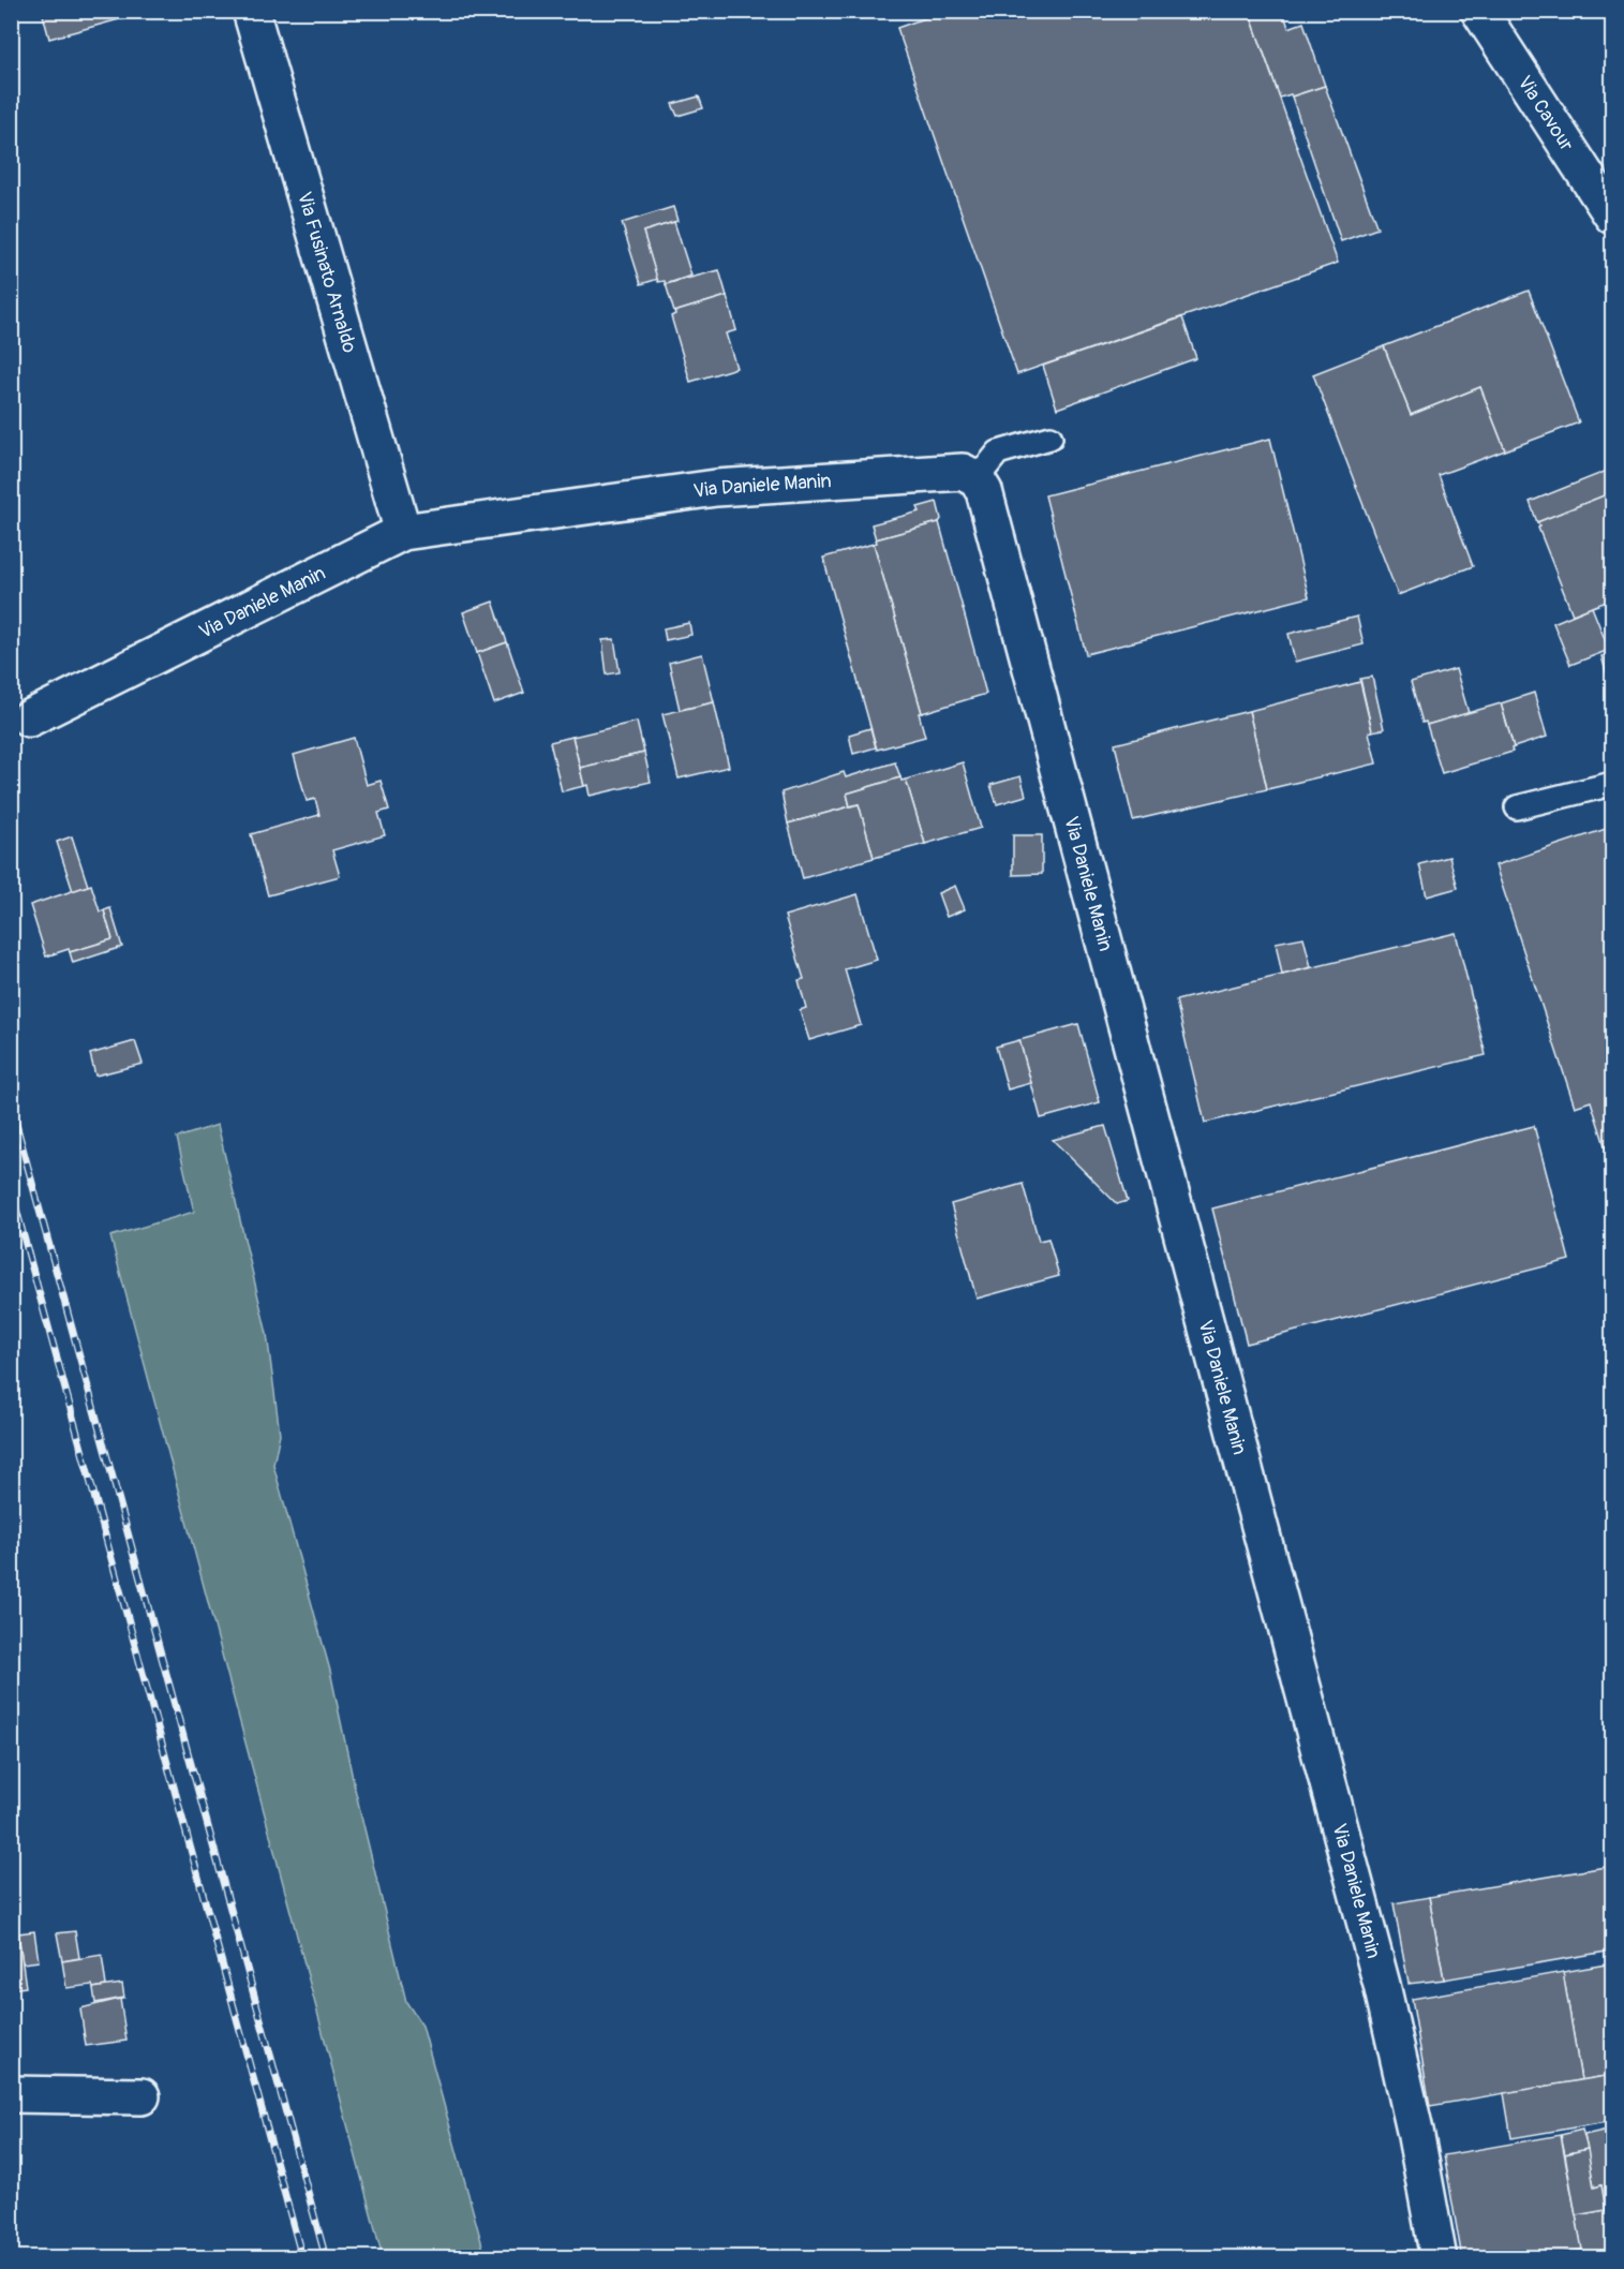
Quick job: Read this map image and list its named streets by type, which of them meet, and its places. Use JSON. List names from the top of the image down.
{
  "streets": {
    "street": ["Via Cavour", "Via Fusinato Arnaldo", "Via Daniele Manin"]
  },
  "crossings": [
    ["Via Fusinato Arnaldo", "Via Daniele Manin"]
  ]
}
